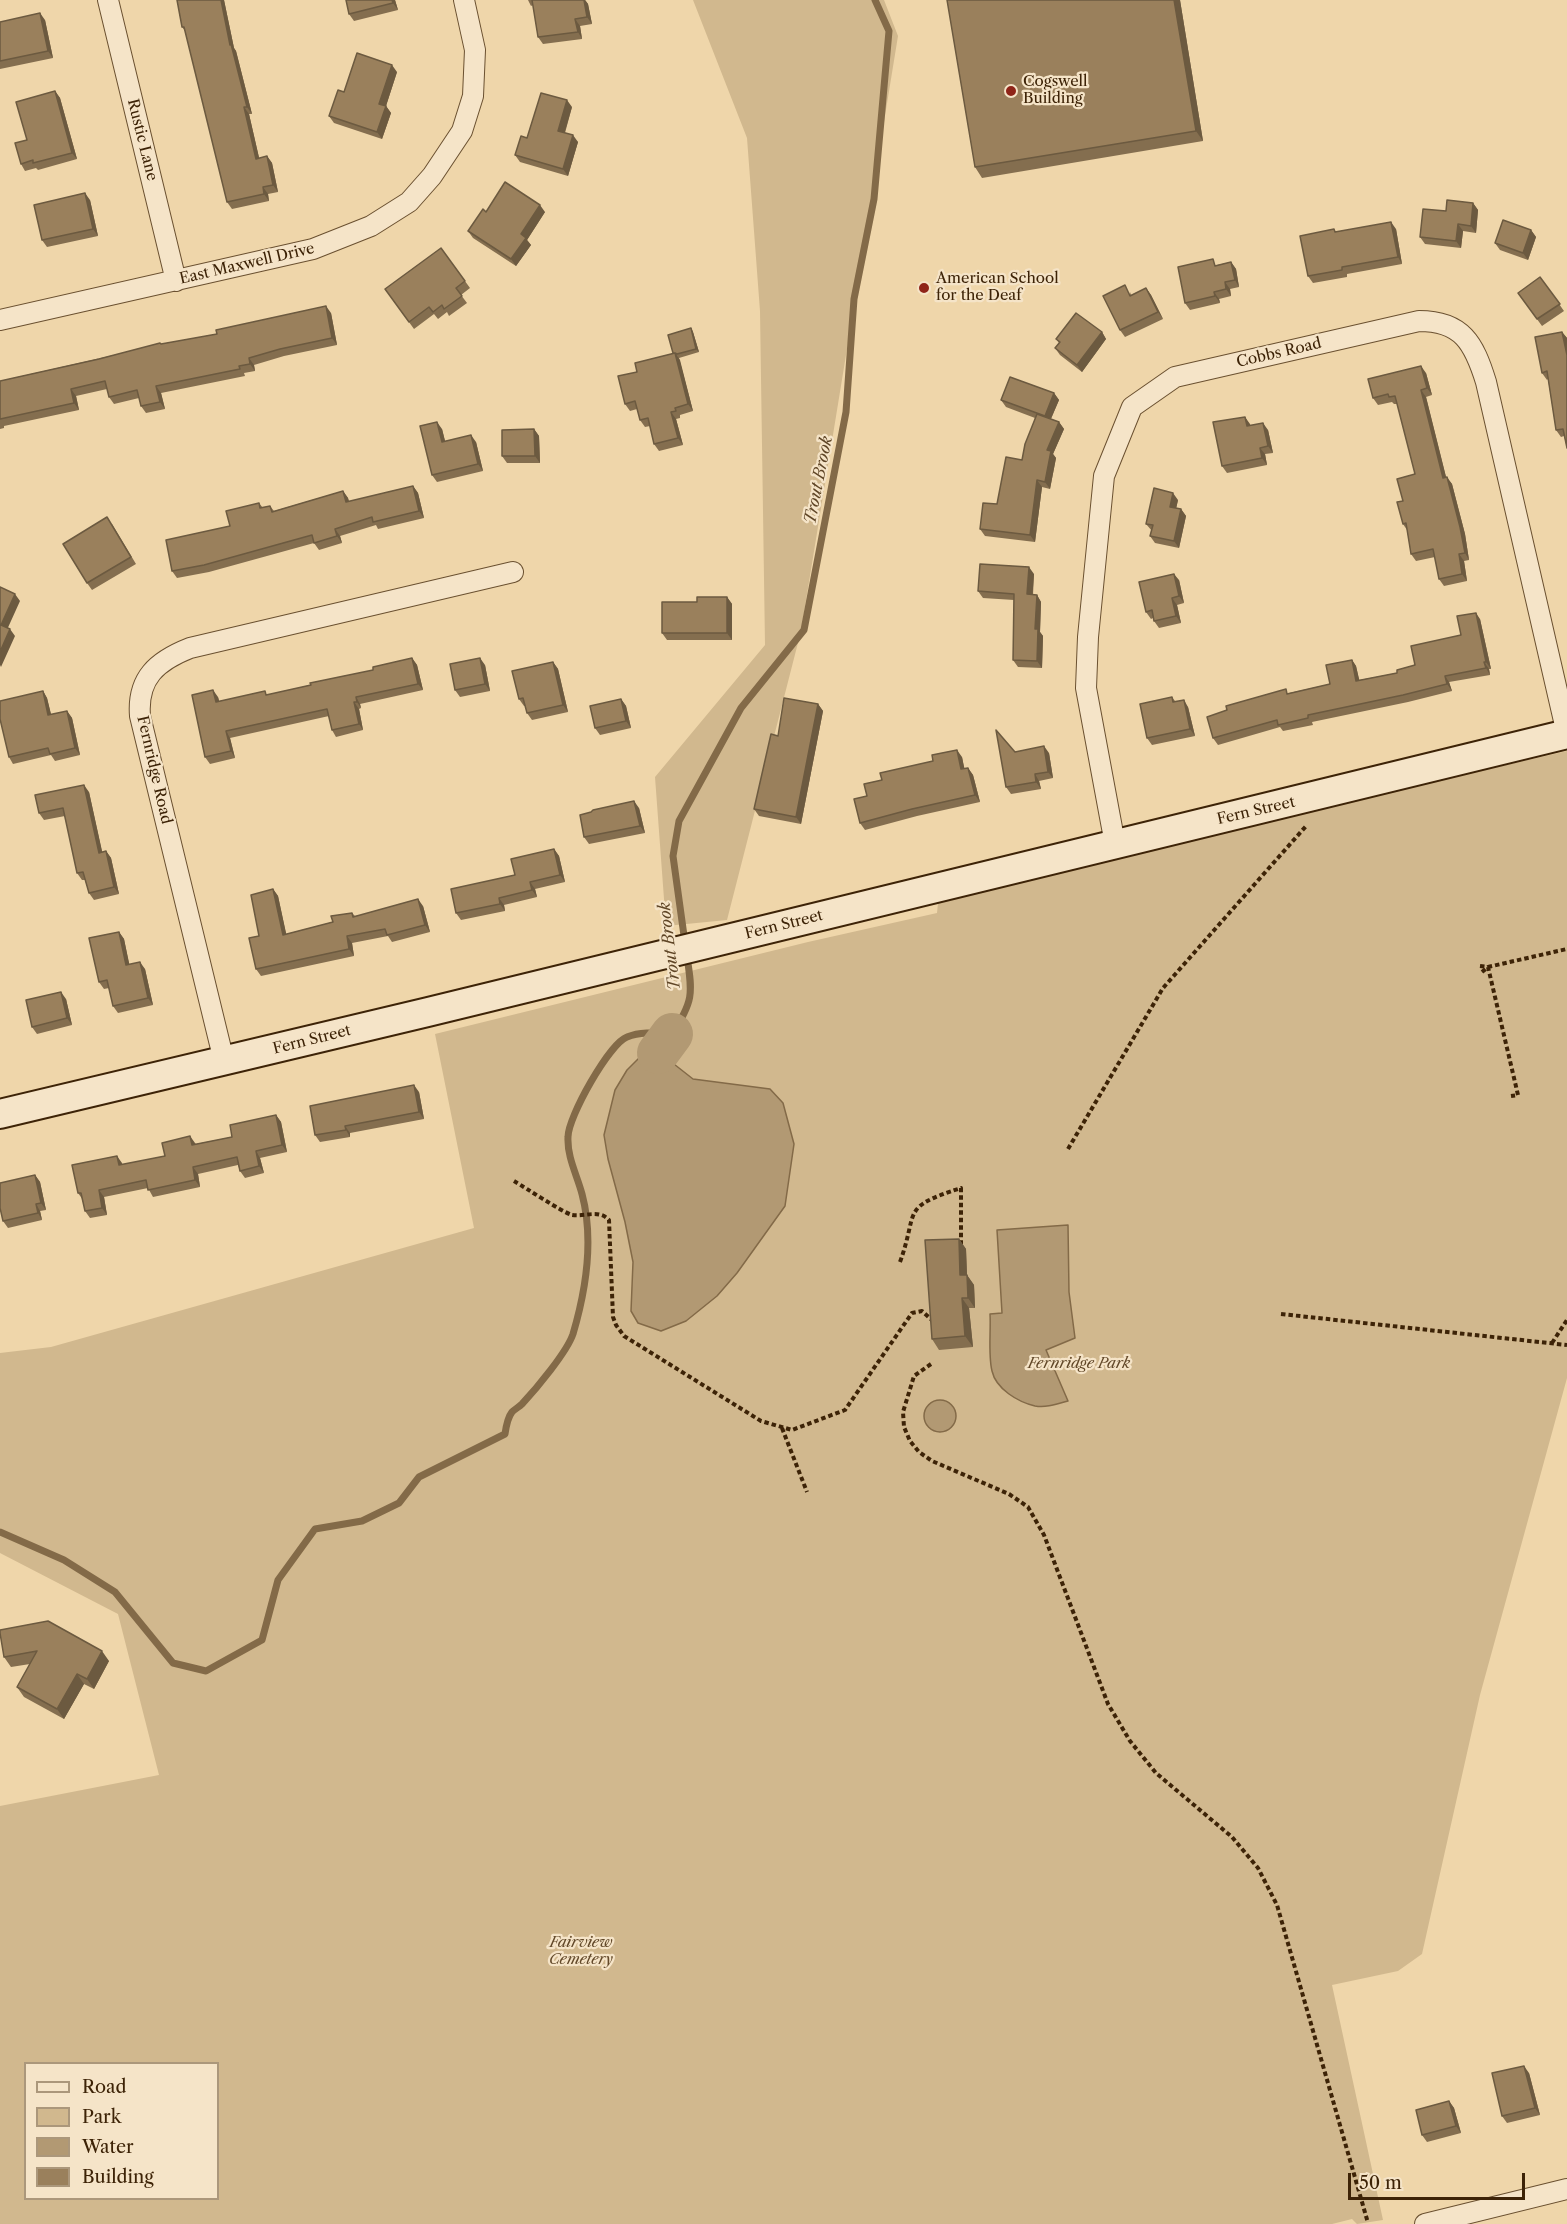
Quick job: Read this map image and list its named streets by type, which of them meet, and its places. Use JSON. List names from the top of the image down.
{
  "streets": {
    "street": [
      "Rustic Lane",
      "East Maxwell Drive",
      "Cobbs Road",
      "Fernridge Road",
      "Fern Street"
    ]
  },
  "crossings": [
    ["Rustic Lane", "East Maxwell Drive"],
    ["Cobbs Road", "Fern Street"],
    ["Fernridge Road", "Fern Street"]
  ],
  "water": ["Trout Brook"],
  "parks": ["Fernridge Park", "Fairview Cemetery"],
  "places": ["Cogswell Building", "American School for the Deaf"],
  "legend": [
    "Road",
    "Park",
    "Water",
    "Building"
  ],
  "scale_bar": "50 m"
}
